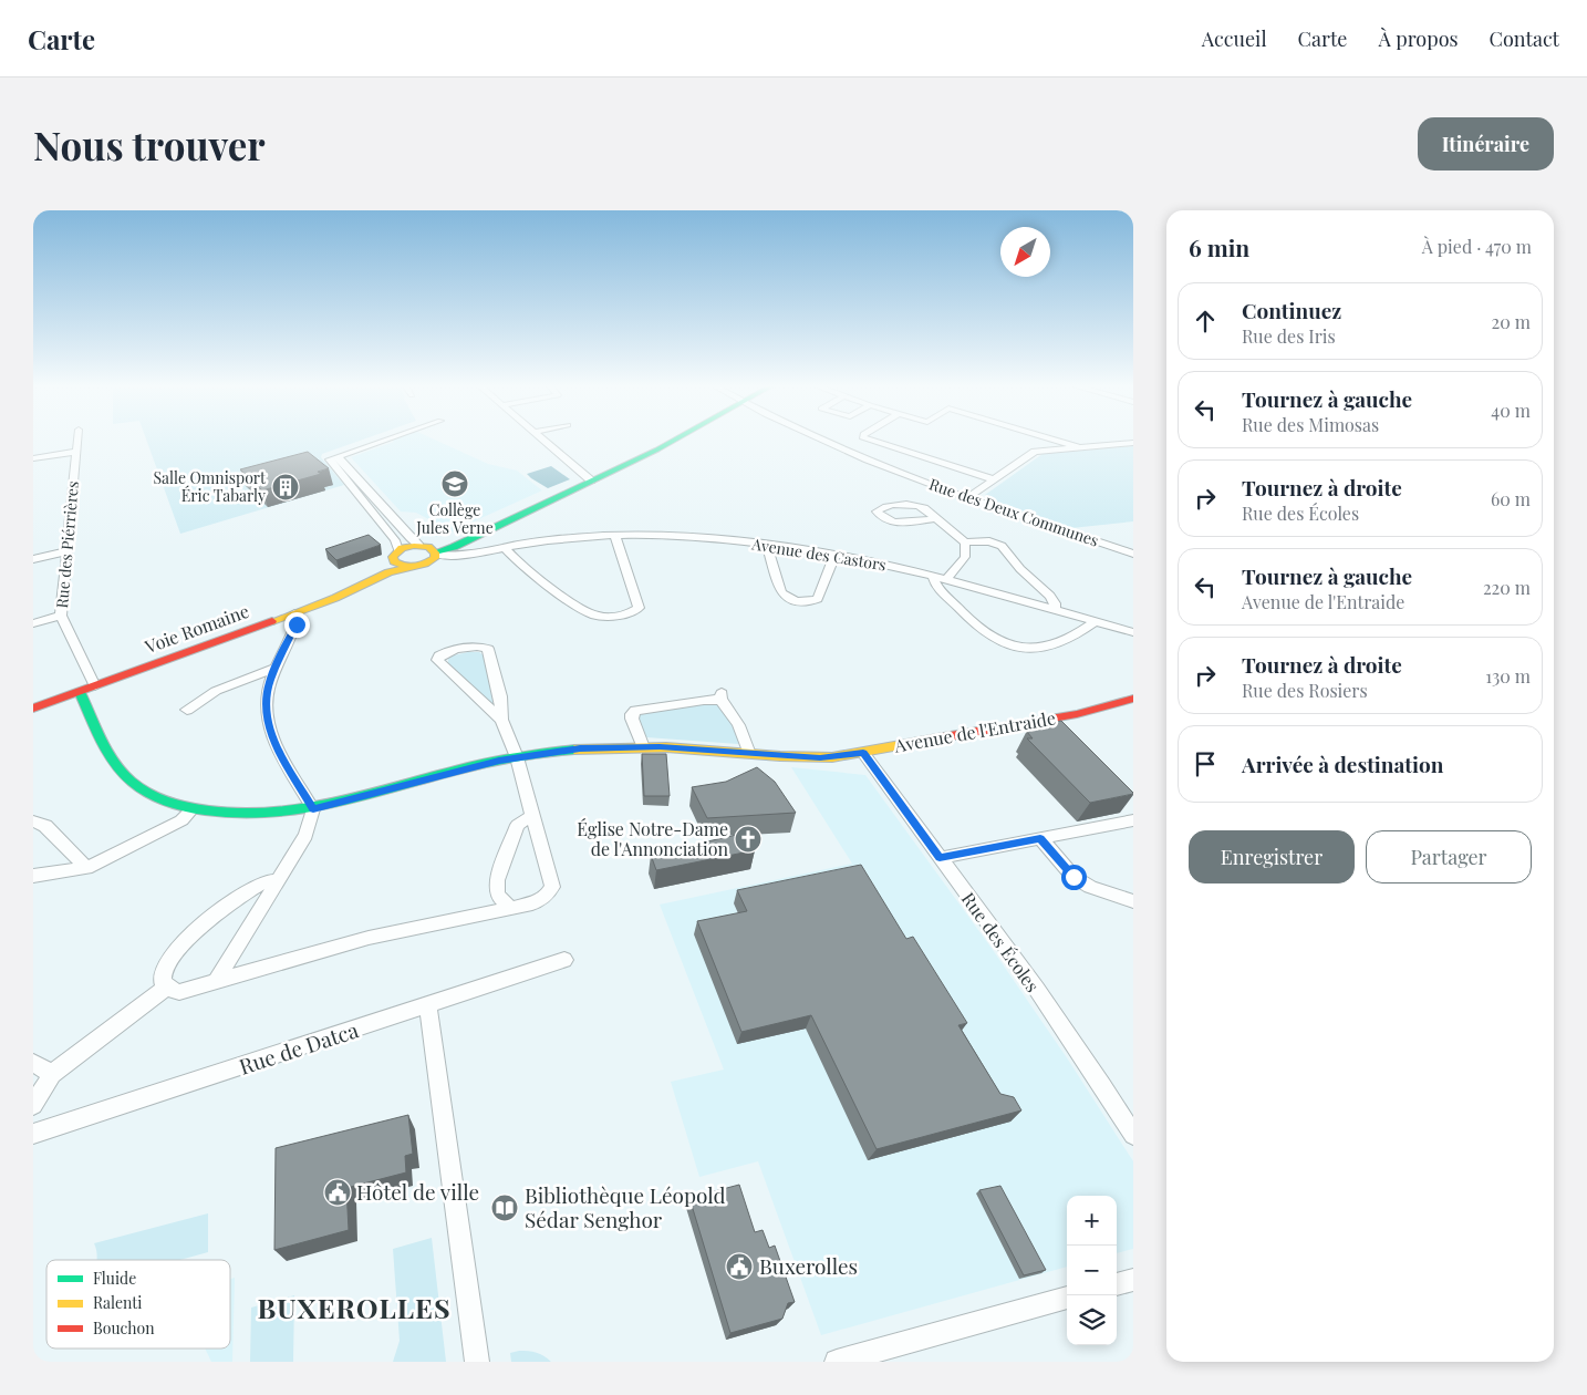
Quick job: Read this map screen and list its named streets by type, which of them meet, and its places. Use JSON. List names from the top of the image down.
{
  "streets": {
    "street": [
      "Rue des Deux Communes",
      "Rue des Piérrières",
      "Avenue des Castors",
      "Voie Romaine",
      "Avenue de l'Entraide",
      "Rue des Écoles",
      "Rue de Datca"
    ]
  },
  "crossings": [
    ["Rue des Piérrières", "Voie Romaine"],
    ["Avenue des Castors", "Voie Romaine"],
    ["Voie Romaine", "Avenue de l'Entraide"],
    ["Avenue de l'Entraide", "Rue des Écoles"]
  ],
  "districts": ["BUXEROLLES"],
  "places": {
    "school or university": ["Collège Jules Verne"],
    "building": ["Salle Omnisport Éric Tabarly"],
    "church": ["Église Notre-Dame de l'Annonciation"],
    "public building": ["Hôtel de ville", "Buxerolles"],
    "library": ["Bibliothèque Léopold Sédar Senghor"]
  },
  "legend": ["Fluide", "Ralenti", "Bouchon"],
  "north": "bottom left",
  "page": {
    "header": "Carte",
    "nav": [
      "Accueil",
      "Carte",
      "À propos",
      "Contact"
    ],
    "buttons": [
      "Itinéraire",
      ["Enregistrer", "Partager"]
    ],
    "title": "Nous trouver",
    "heading": ["6 min", "À pied · 470 m"],
    "list": [
      ["Continuez", "Rue des Iris", "20 m"],
      ["Tournez à gauche", "Rue des Mimosas", "40 m"],
      ["Tournez à droite", "Rue des Écoles", "60 m"],
      ["Tournez à gauche", "Avenue de l'Entraide", "220 m"],
      ["Tournez à droite", "Rue des Rosiers", "130 m"],
      "Arrivée à destination"
    ],
    "map_buttons": ["+", "−"]
  }
}
